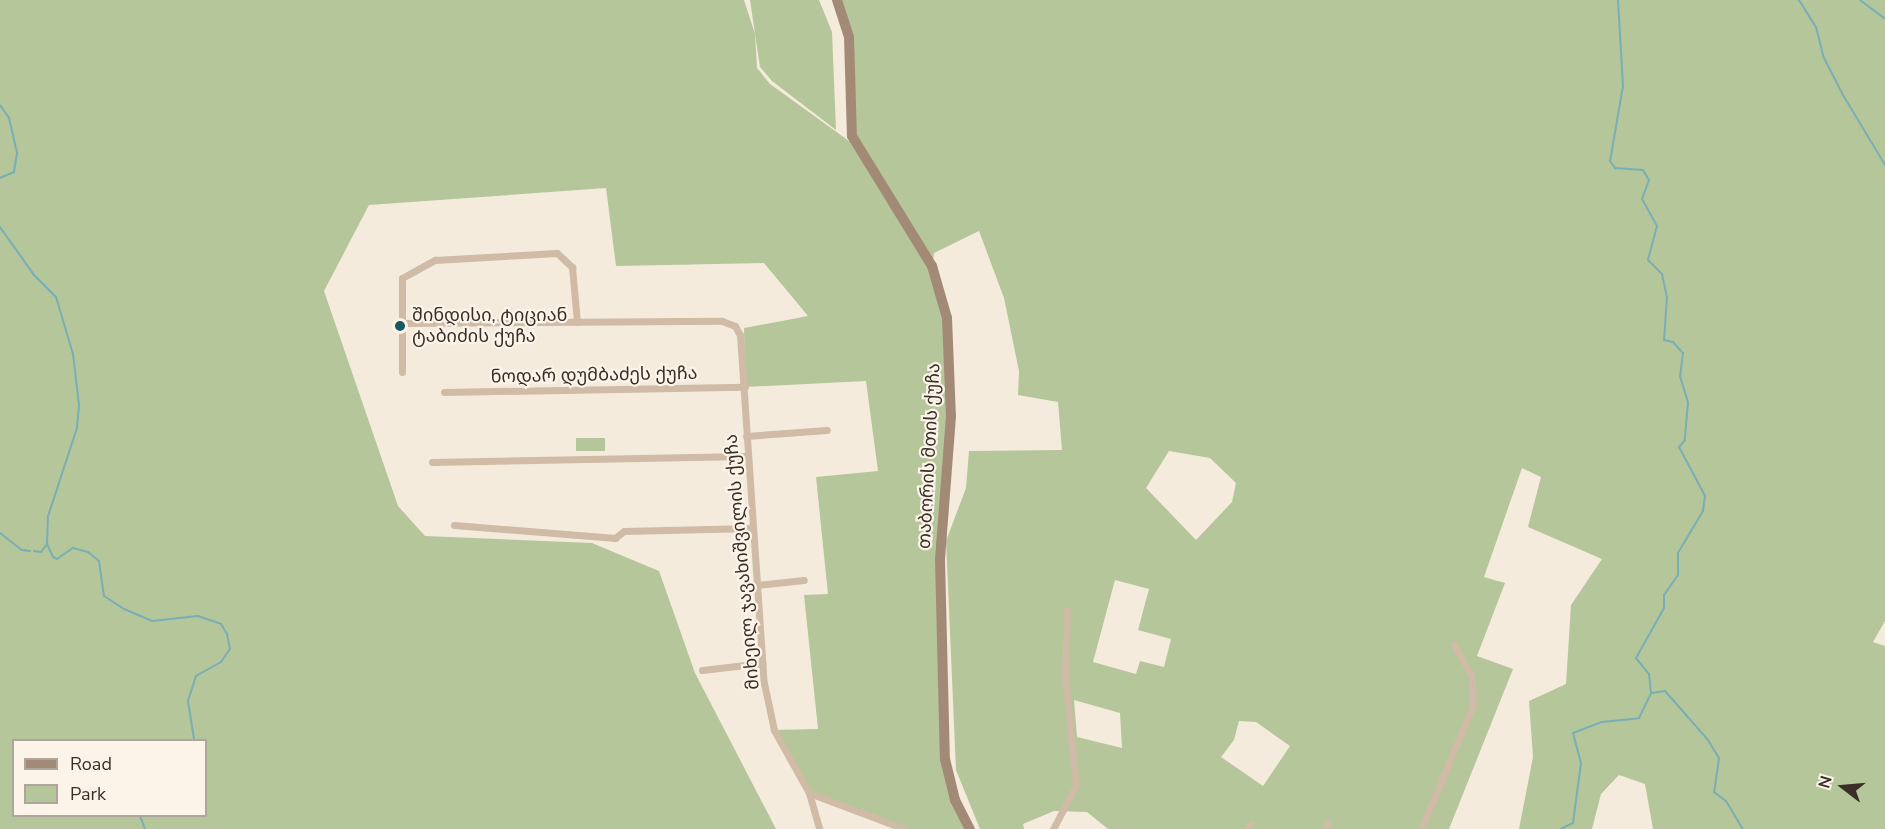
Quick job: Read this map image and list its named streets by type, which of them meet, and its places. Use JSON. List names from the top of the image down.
{
  "streets": {
    "main road": ["თაბორის მთის ქუჩა"],
    "street": ["ნოდარ დუმბაძეს ქუჩა", "მიხეილ ჯავახიშვილის ქუჩა"]
  },
  "crossings": [
    ["ნოდარ დუმბაძეს ქუჩა", "მიხეილ ჯავახიშვილის ქუჩა"]
  ],
  "places": ["შინდისი, ტიციან ტაბიძის ქუჩა"],
  "legend": ["Road", "Park"],
  "north": "left"
}
